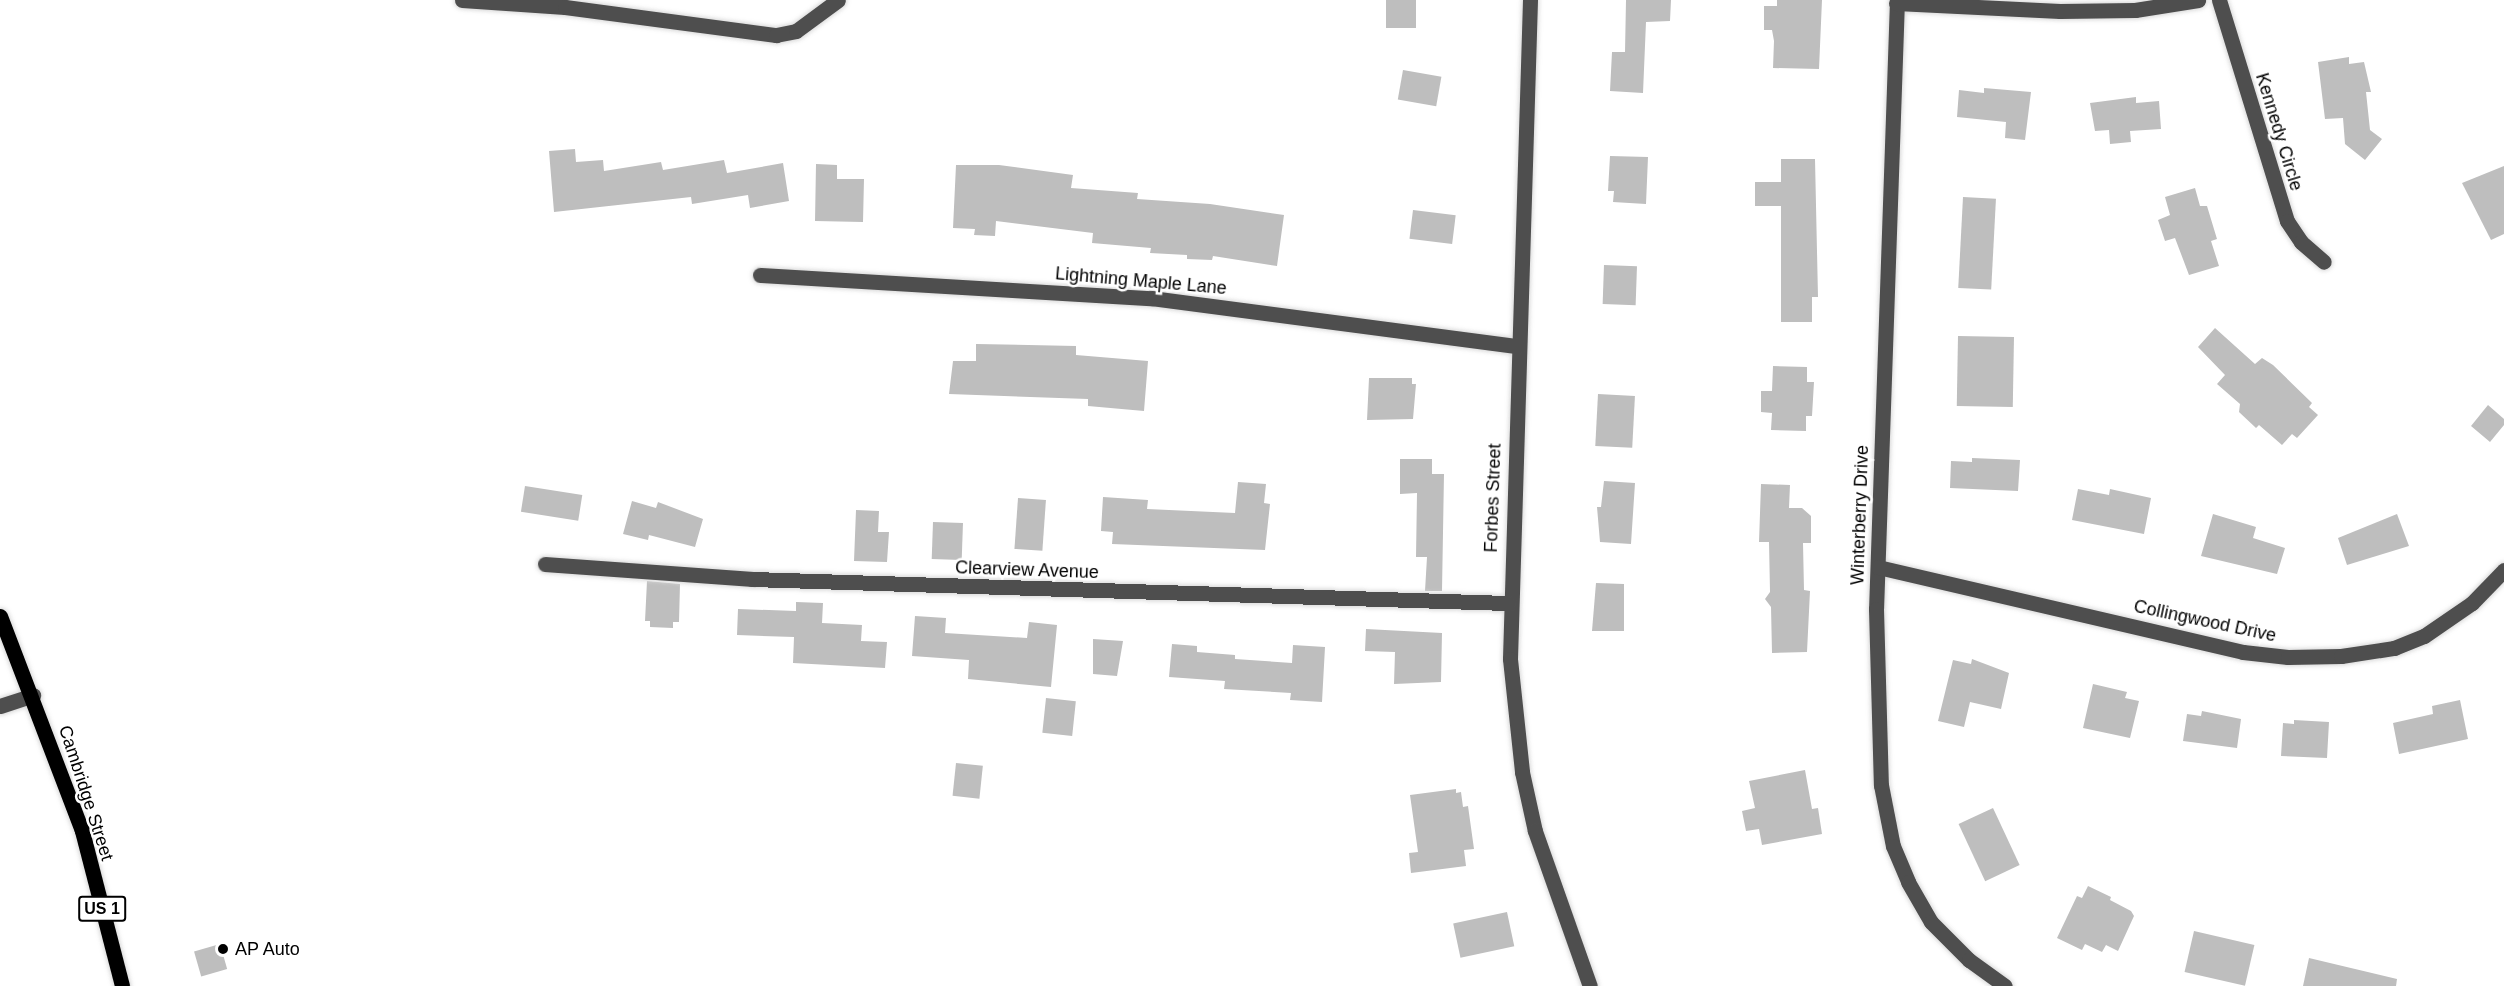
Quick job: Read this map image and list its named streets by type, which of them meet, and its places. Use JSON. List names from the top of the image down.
{
  "streets": {
    "main road": ["Cambridge Street", "US 1"],
    "street": [
      "Kennedy Circle",
      "Lightning Maple Lane",
      "Forbes Street",
      "Winterberry Drive",
      "Clearview Avenue",
      "Collingwood Drive"
    ]
  },
  "crossings": [
    ["Lightning Maple Lane", "Forbes Street"],
    ["Forbes Street", "Clearview Avenue"],
    ["Winterberry Drive", "Collingwood Drive"]
  ],
  "places": ["AP Auto"]
}
